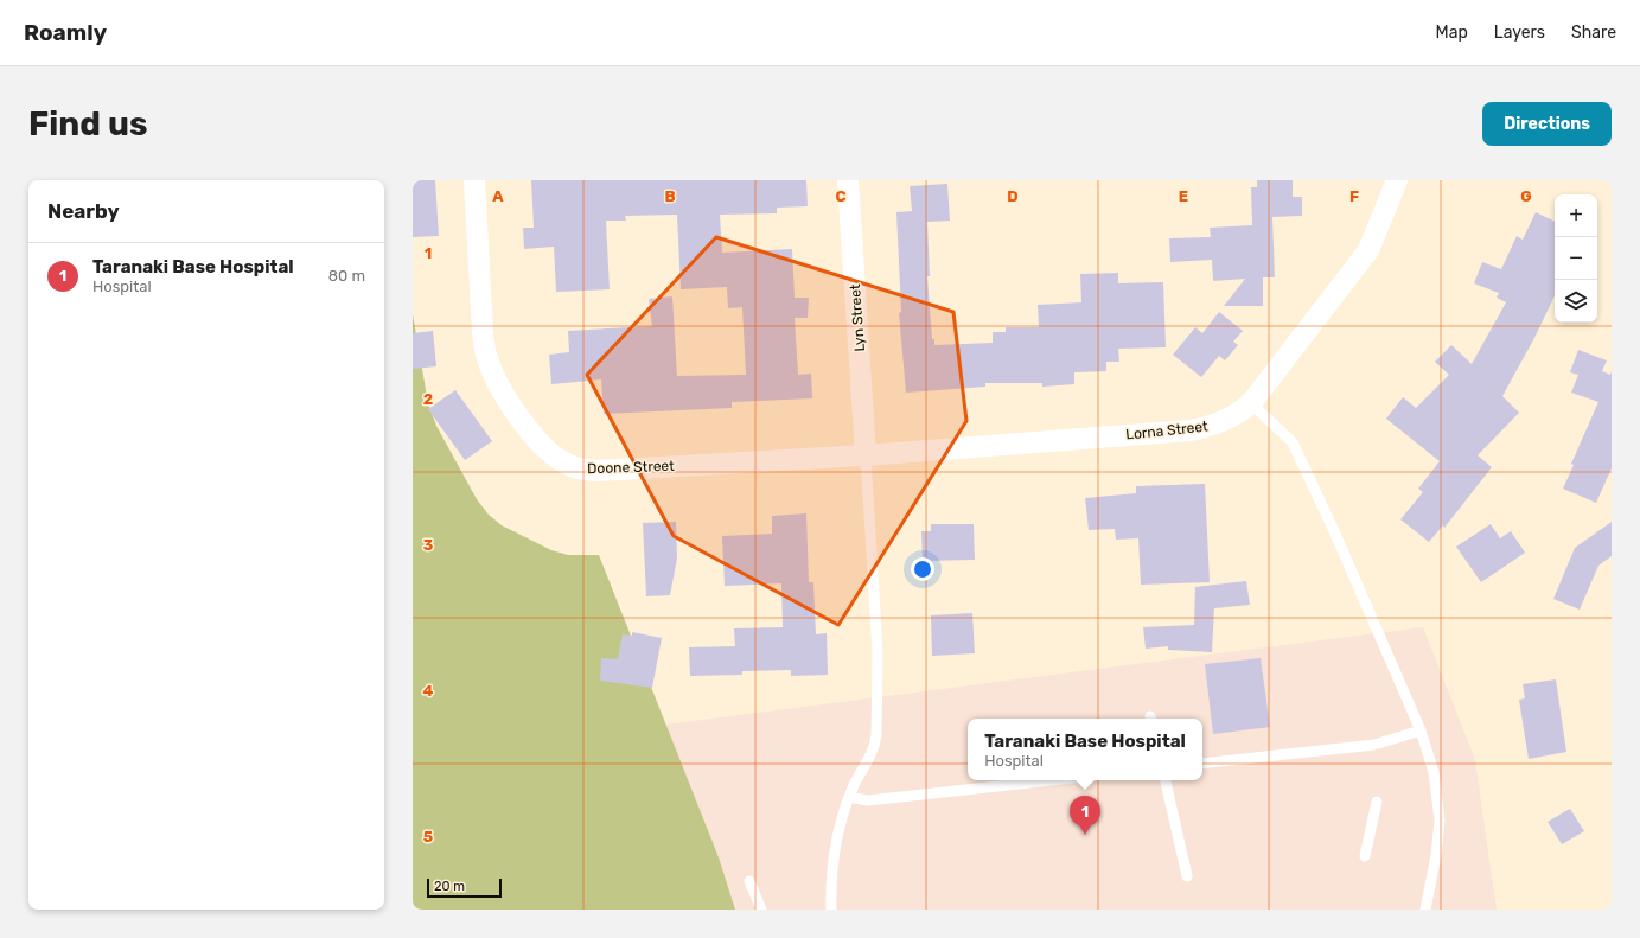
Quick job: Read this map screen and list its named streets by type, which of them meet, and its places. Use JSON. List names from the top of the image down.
{
  "streets": {
    "street": ["Lyn Street", "Lorna Street", "Doone Street"]
  },
  "crossings": [
    ["Lyn Street", "Lorna Street"],
    ["Lyn Street", "Doone Street"],
    ["Lorna Street", "Doone Street"]
  ],
  "scale_bar": "20 m",
  "page": {
    "header": "Roamly",
    "nav": ["Map", "Layers", "Share"],
    "buttons": "Directions",
    "title": "Find us",
    "heading": "Nearby",
    "map_buttons": ["+", "−"],
    "list": [
      {
        "mark": "1",
        "name": "Taranaki Base Hospital",
        "note": "Hospital",
        "value": "80 m"
      }
    ],
    "popup": ["Taranaki Base Hospital", "Hospital"],
    "pins": "1",
    "scale": "20 m"
  },
  "grid": {
    "columns": [
      "A",
      "B",
      "C",
      "D",
      "E",
      "F",
      "G"
    ],
    "rows": [
      "1",
      "2",
      "3",
      "4",
      "5"
    ]
  }
}
